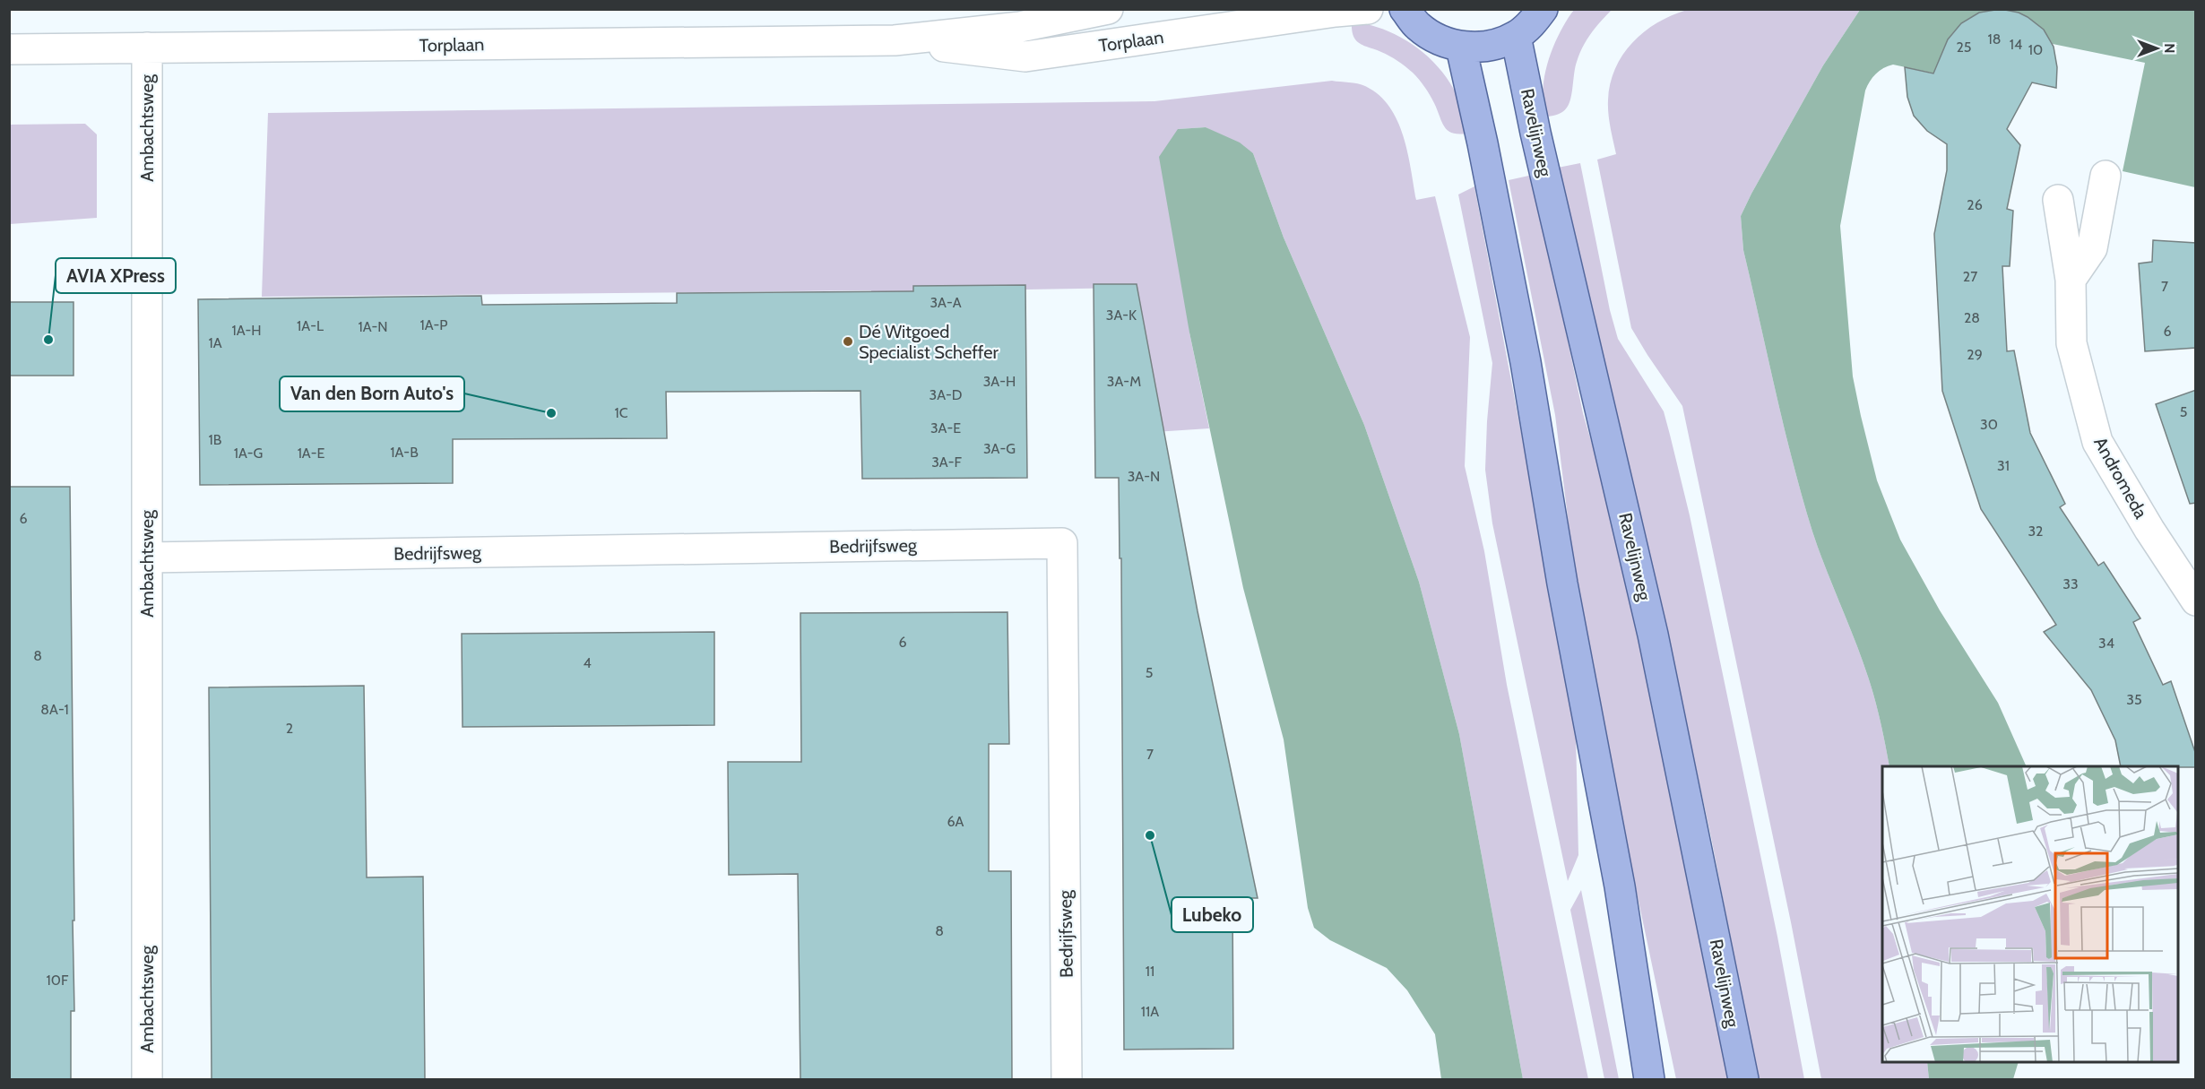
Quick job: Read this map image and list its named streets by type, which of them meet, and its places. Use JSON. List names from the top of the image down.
{
  "streets": {
    "main road": ["Ravelijnweg"],
    "street": [
      "Torplaan",
      "Ambachtsweg",
      "Andromeda",
      "Bedrijfsweg"
    ]
  },
  "crossings": [
    ["Torplaan", "Ambachtsweg"],
    ["Ambachtsweg", "Bedrijfsweg"]
  ],
  "places": [
    "AVIA XPress",
    "Dé Witgoed Specialist Scheffer",
    "Van den Born Auto's",
    "Lubeko"
  ],
  "house_numbers": [
    "18",
    "14",
    "25",
    "10",
    "26",
    "27",
    "7",
    "3A-A",
    "3A-K",
    "28",
    "1A-P",
    "1A-L",
    "1A-N",
    "1A-H",
    "6",
    "1A",
    "29",
    "3A-H",
    "3A-M",
    "3A-D",
    "5",
    "1C",
    "30",
    "3A-E",
    "1B",
    "3A-G",
    "1A-B",
    "1A-G",
    "1A-E",
    "3A-F",
    "31",
    "3A-N",
    "6",
    "32",
    "33",
    "6",
    "34",
    "8",
    "4",
    "5",
    "35",
    "8A-1",
    "2",
    "7",
    "6A",
    "8",
    "11",
    "10F",
    "11A"
  ],
  "north": "right"
}
